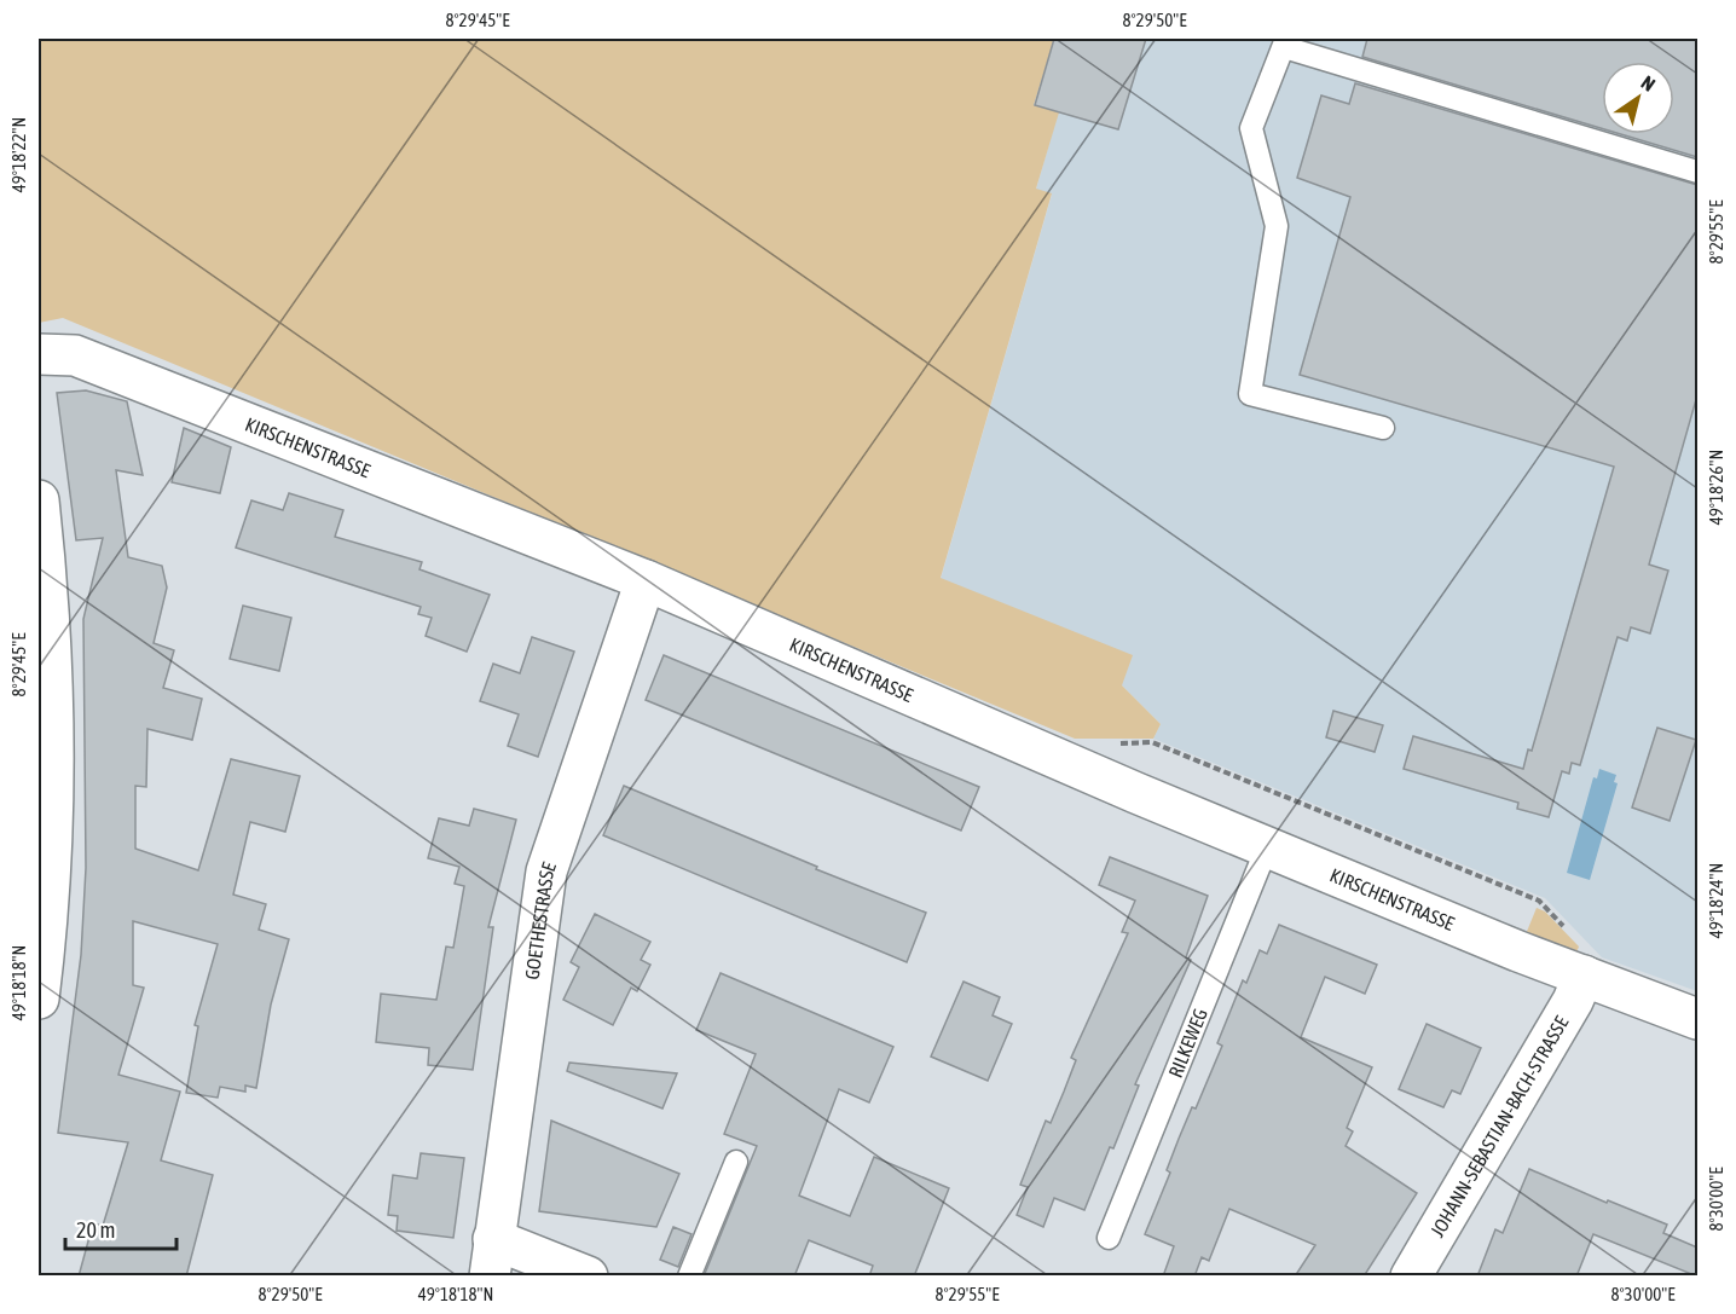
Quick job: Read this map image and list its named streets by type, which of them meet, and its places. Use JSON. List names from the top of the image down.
{
  "streets": {
    "street": ["KIRSCHENSTRASSE", "GOETHESTRASSE", "JOHANN-SEBASTIAN-BACH-STRASSE"],
    "lane": ["RILKEWEG"]
  },
  "crossings": [
    ["KIRSCHENSTRASSE", "GOETHESTRASSE"],
    ["KIRSCHENSTRASSE", "RILKEWEG"],
    ["KIRSCHENSTRASSE", "JOHANN-SEBASTIAN-BACH-STRASSE"]
  ],
  "scale_bar": "20 m",
  "north": "top right",
  "coordinates": [
    "8°29'45\"E",
    "8°29'50\"E",
    "49°18'22\"N",
    "8°29'55\"E",
    "49°18'26\"N",
    "49°18'24\"N",
    "49°18'18\"N",
    "8°30'00\"E"
  ]
}
